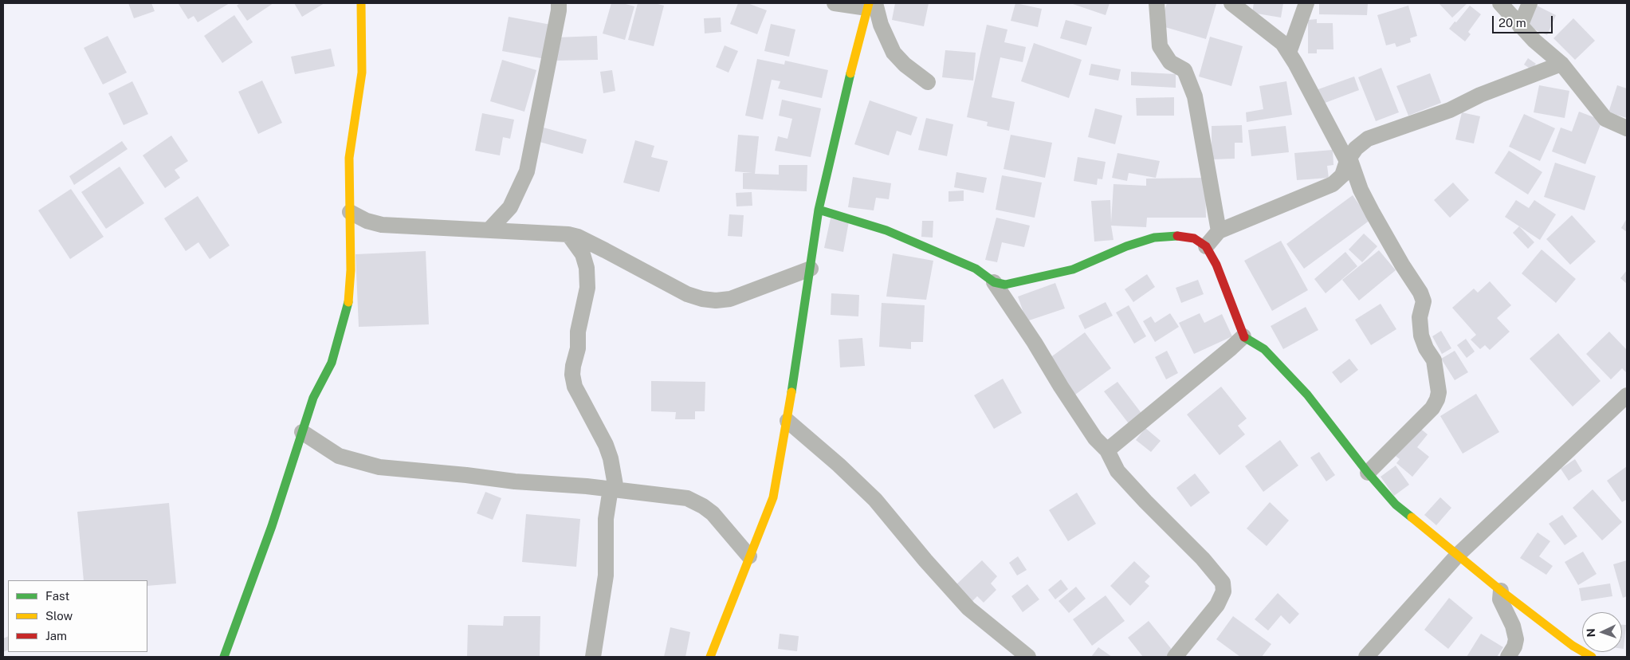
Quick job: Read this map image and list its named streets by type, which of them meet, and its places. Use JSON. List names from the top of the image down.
{
  "legend": ["Fast", "Slow", "Jam"],
  "scale_bar": "20 m",
  "north": "left"
}
